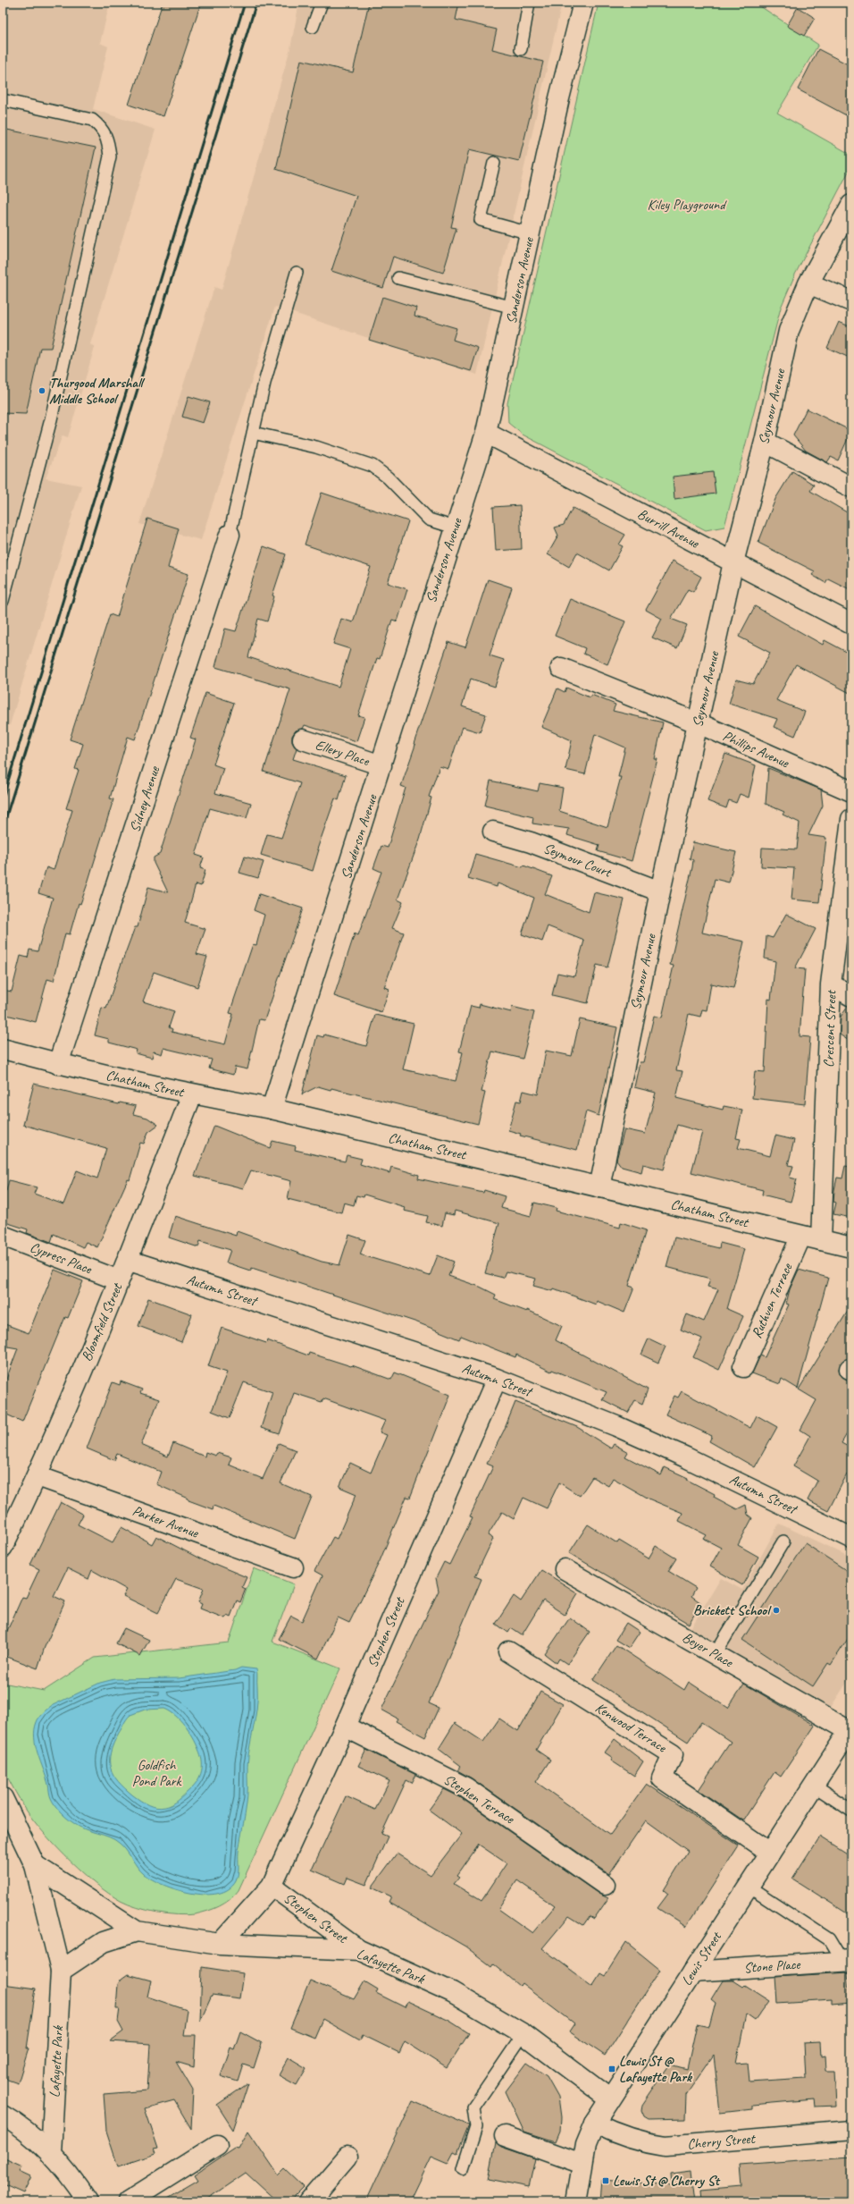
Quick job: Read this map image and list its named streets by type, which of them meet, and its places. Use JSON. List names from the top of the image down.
{
  "streets": {
    "street": [
      "Sanderson Avenue",
      "Seymour Avenue",
      "Burrill Avenue",
      "Phillips Avenue",
      "Ellery Place",
      "Sidney Avenue",
      "Seymour Court",
      "Crescent Street",
      "Chatham Street",
      "Cypress Place",
      "Autumn Street",
      "Ruthven Terrace",
      "Bloomfield Street",
      "Parker Avenue",
      "Stephen Street",
      "Beyer Place",
      "Kenwood Terrace",
      "Stephen Terrace",
      "Lewis Street",
      "Lafayette Park",
      "Stone Place",
      "Cherry Street"
    ]
  },
  "crossings": [
    ["Sanderson Avenue", "Burrill Avenue"],
    ["Sanderson Avenue", "Ellery Place"],
    ["Sanderson Avenue", "Chatham Street"],
    ["Seymour Avenue", "Burrill Avenue"],
    ["Seymour Avenue", "Phillips Avenue"],
    ["Seymour Avenue", "Seymour Court"],
    ["Seymour Avenue", "Chatham Street"],
    ["Sidney Avenue", "Chatham Street"],
    ["Crescent Street", "Chatham Street"],
    ["Chatham Street", "Ruthven Terrace"],
    ["Chatham Street", "Bloomfield Street"],
    ["Cypress Place", "Bloomfield Street"],
    ["Autumn Street", "Bloomfield Street"],
    ["Autumn Street", "Stephen Street"],
    ["Bloomfield Street", "Parker Avenue"],
    ["Stephen Street", "Stephen Terrace"],
    ["Stephen Street", "Lafayette Park"],
    ["Beyer Place", "Lewis Street"],
    ["Kenwood Terrace", "Lewis Street"],
    ["Lewis Street", "Lafayette Park"],
    ["Lewis Street", "Stone Place"],
    ["Lewis Street", "Cherry Street"]
  ],
  "parks": ["Kiley Playground", "Goldfish Pond Park"],
  "places": {
    "other": ["Thurgood Marshall Middle School", "Brickett School"],
    "transit": ["Lewis St @ Lafayette Park", "Lewis St @ Cherry St"]
  }
}
